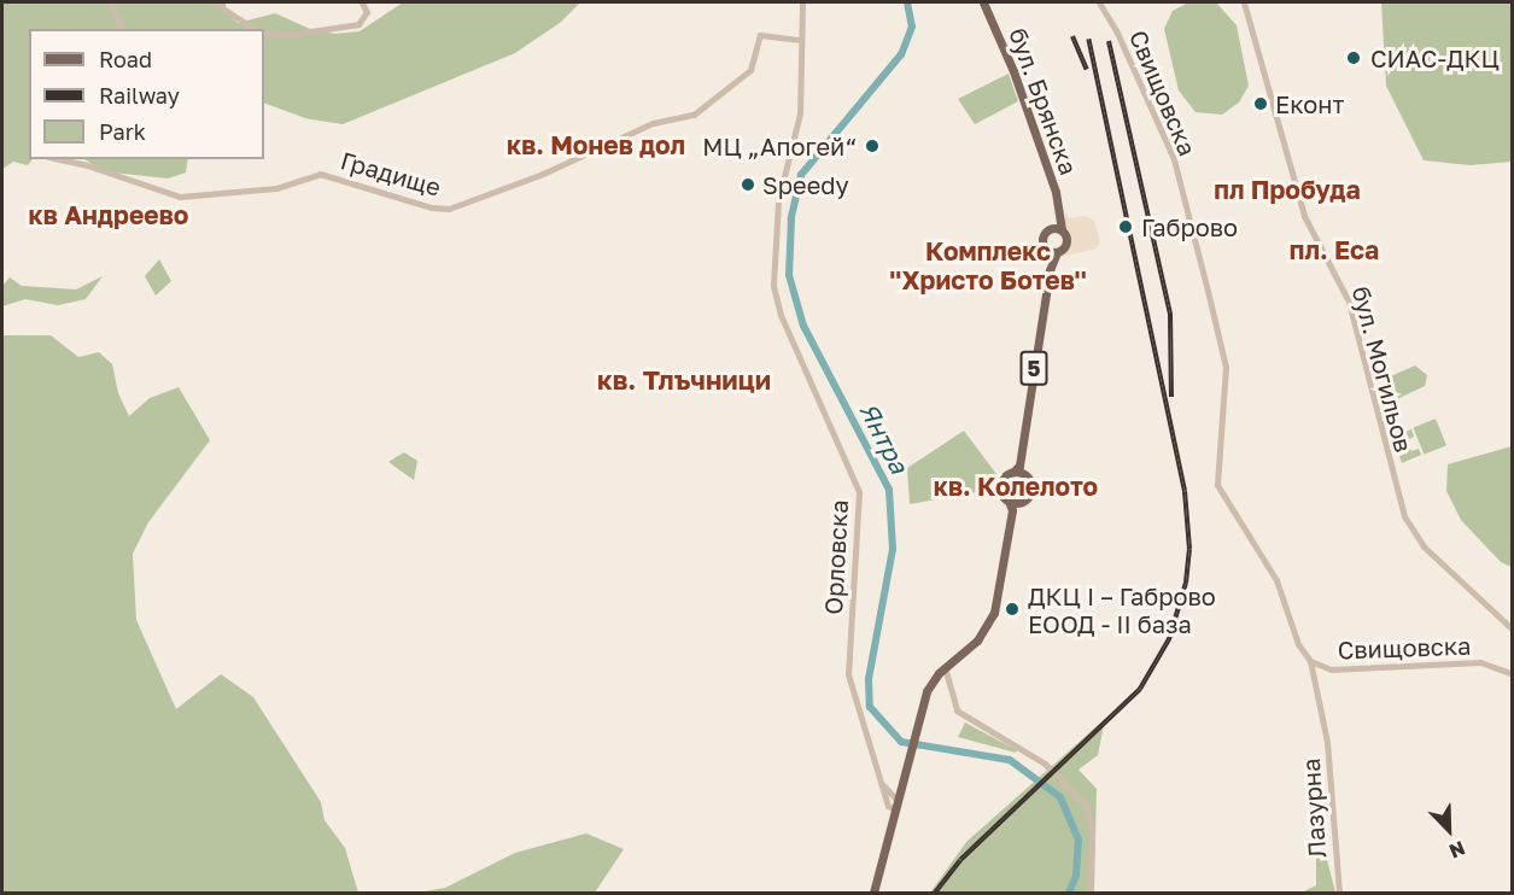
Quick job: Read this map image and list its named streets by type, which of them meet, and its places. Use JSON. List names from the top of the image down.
{
  "streets": {
    "main road": ["бул. Брянска", "5"],
    "street": [
      "Свищовска",
      "Градище",
      "бул. Могильов",
      "Орловска",
      "Лазурна"
    ]
  },
  "crossings": [
    ["бул. Брянска", "5"],
    ["Градище", "Орловска"],
    ["5", "Орловска"]
  ],
  "districts": [
    "кв. Монев дол",
    "пл Пробуда",
    "кв Андреево",
    "пл. Еса",
    "Комплекс ''Христо Ботев''",
    "кв. Тлъчници",
    "кв. Колелото"
  ],
  "water": ["Янтра"],
  "places": [
    "СИАС-ДКЦ",
    "Еконт",
    "МЦ „Апогей“",
    "Speedy",
    "Габрово",
    "ДКЦ І – Габрово ЕООД - II база"
  ],
  "legend": ["Road", "Railway", "Park"],
  "north": "bottom right"
}
